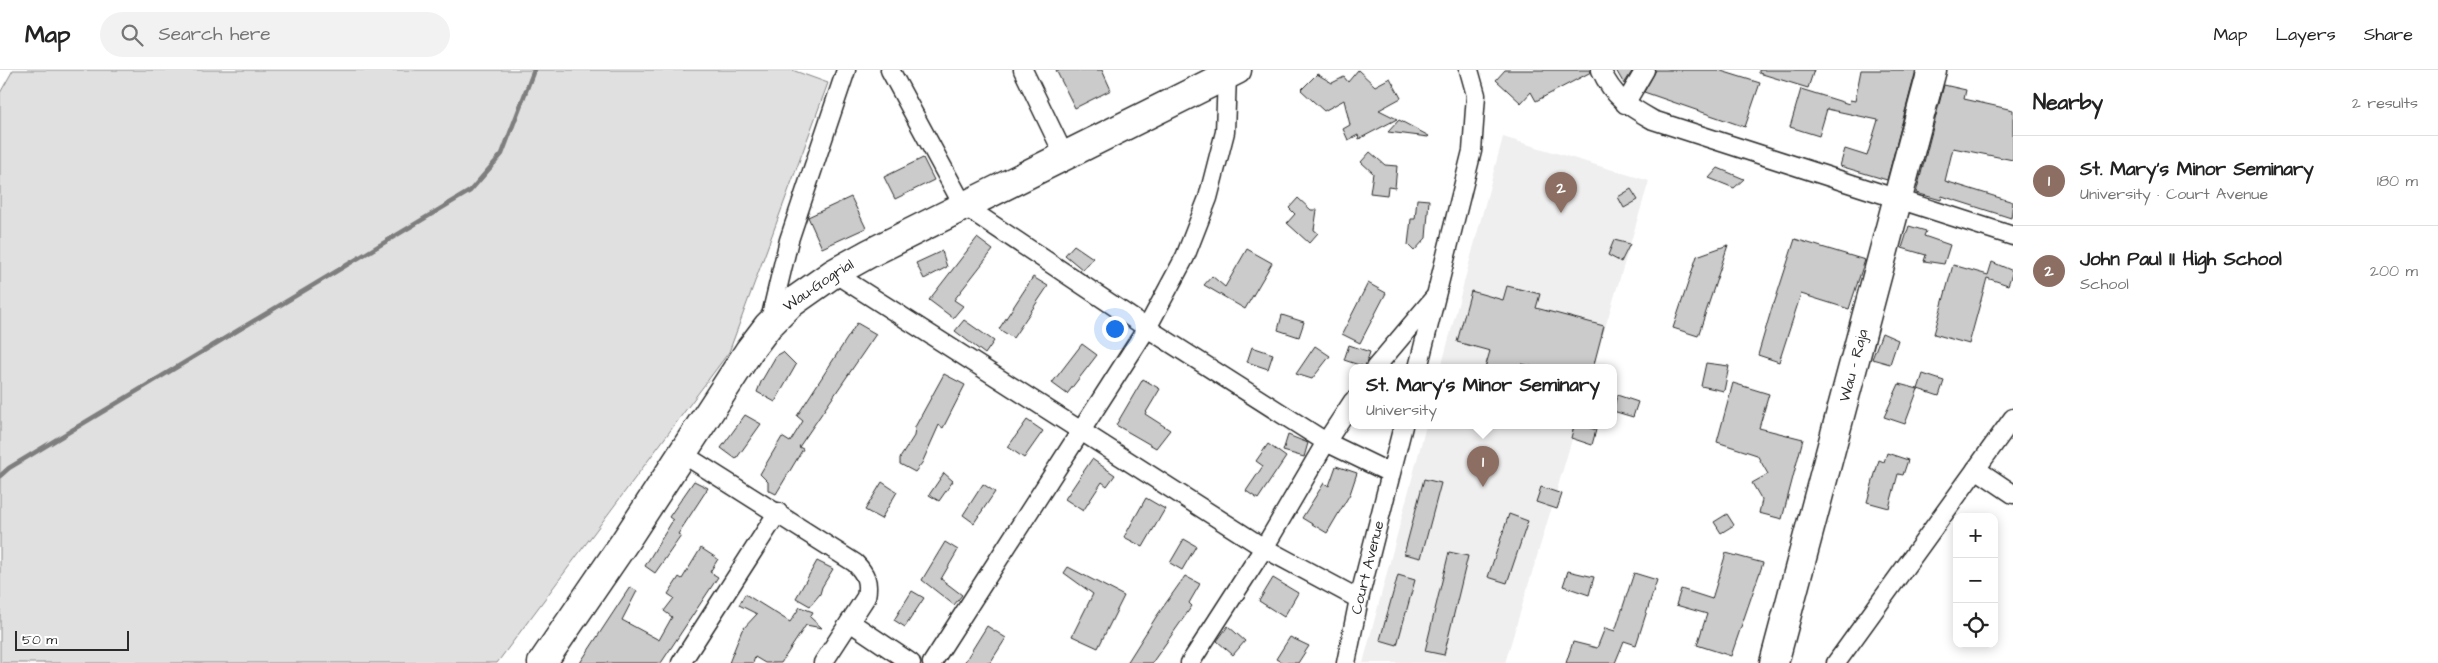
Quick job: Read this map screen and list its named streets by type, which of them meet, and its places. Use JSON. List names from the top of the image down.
{
  "streets": {
    "main road": ["Wau-Gogrial", "Wau - Raja"],
    "street": ["Court Avenue"]
  },
  "scale_bar": "50 m",
  "page": {
    "header": "Map",
    "search": "Search here",
    "nav": ["Map", "Layers", "Share"],
    "heading": ["Nearby", "2 results"],
    "list": [
      {
        "mark": "1",
        "name": "St. Mary's Minor Seminary",
        "note": "University · Court Avenue",
        "value": "180 m"
      },
      {
        "mark": "2",
        "name": "John Paul II High School",
        "note": "School",
        "value": "200 m"
      }
    ],
    "pins": ["2", "1"],
    "popup": ["St. Mary's Minor Seminary", "University"],
    "map_buttons": ["+", "−"],
    "scale": "50 m"
  }
}
